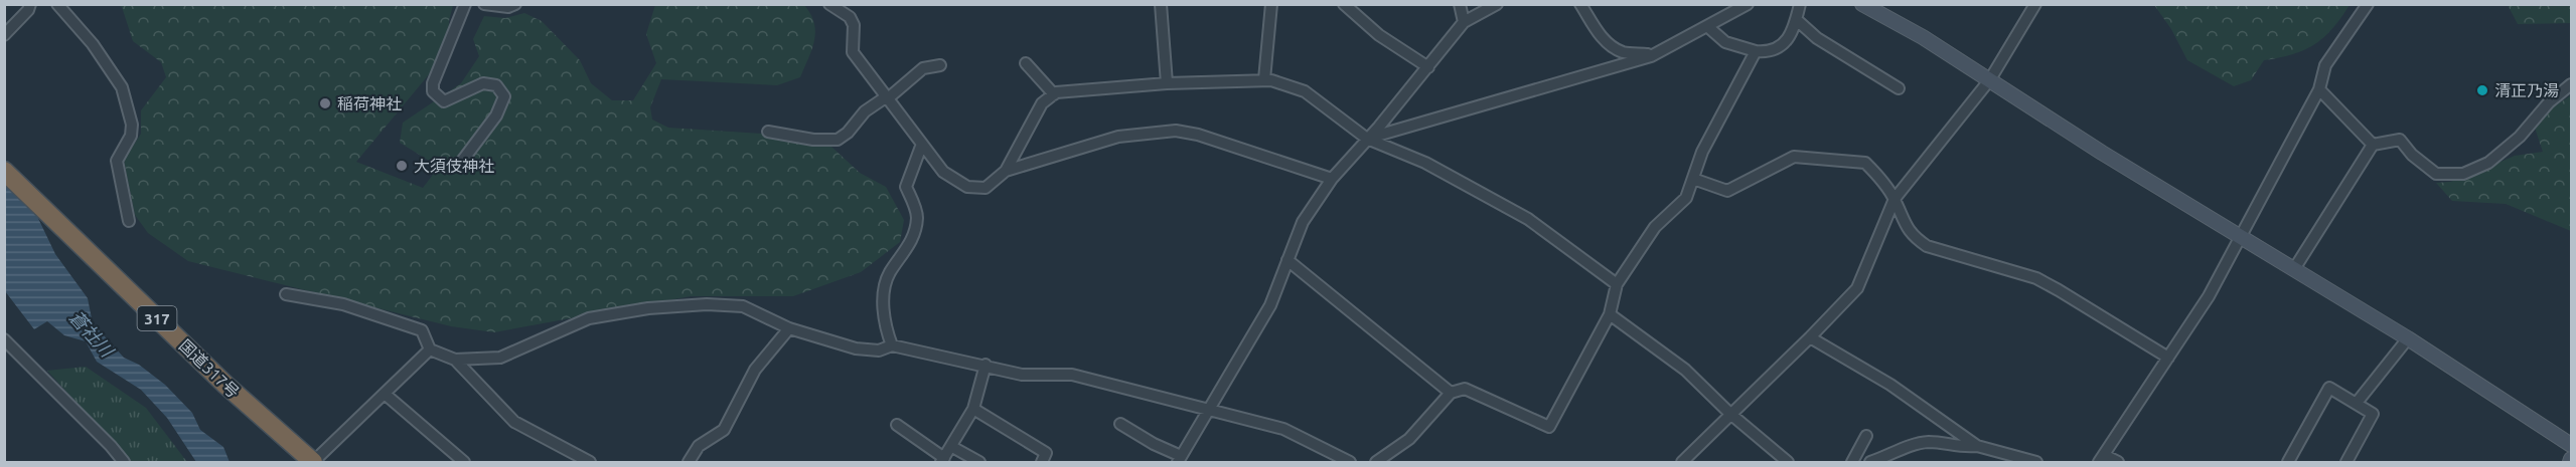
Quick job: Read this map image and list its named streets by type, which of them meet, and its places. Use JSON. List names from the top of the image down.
{
  "streets": {
    "highway": ["317", "国道317号"]
  },
  "water": ["蒼社川"],
  "places": ["清正乃湯", "稲荷神社", "大須伎神社"]
}
